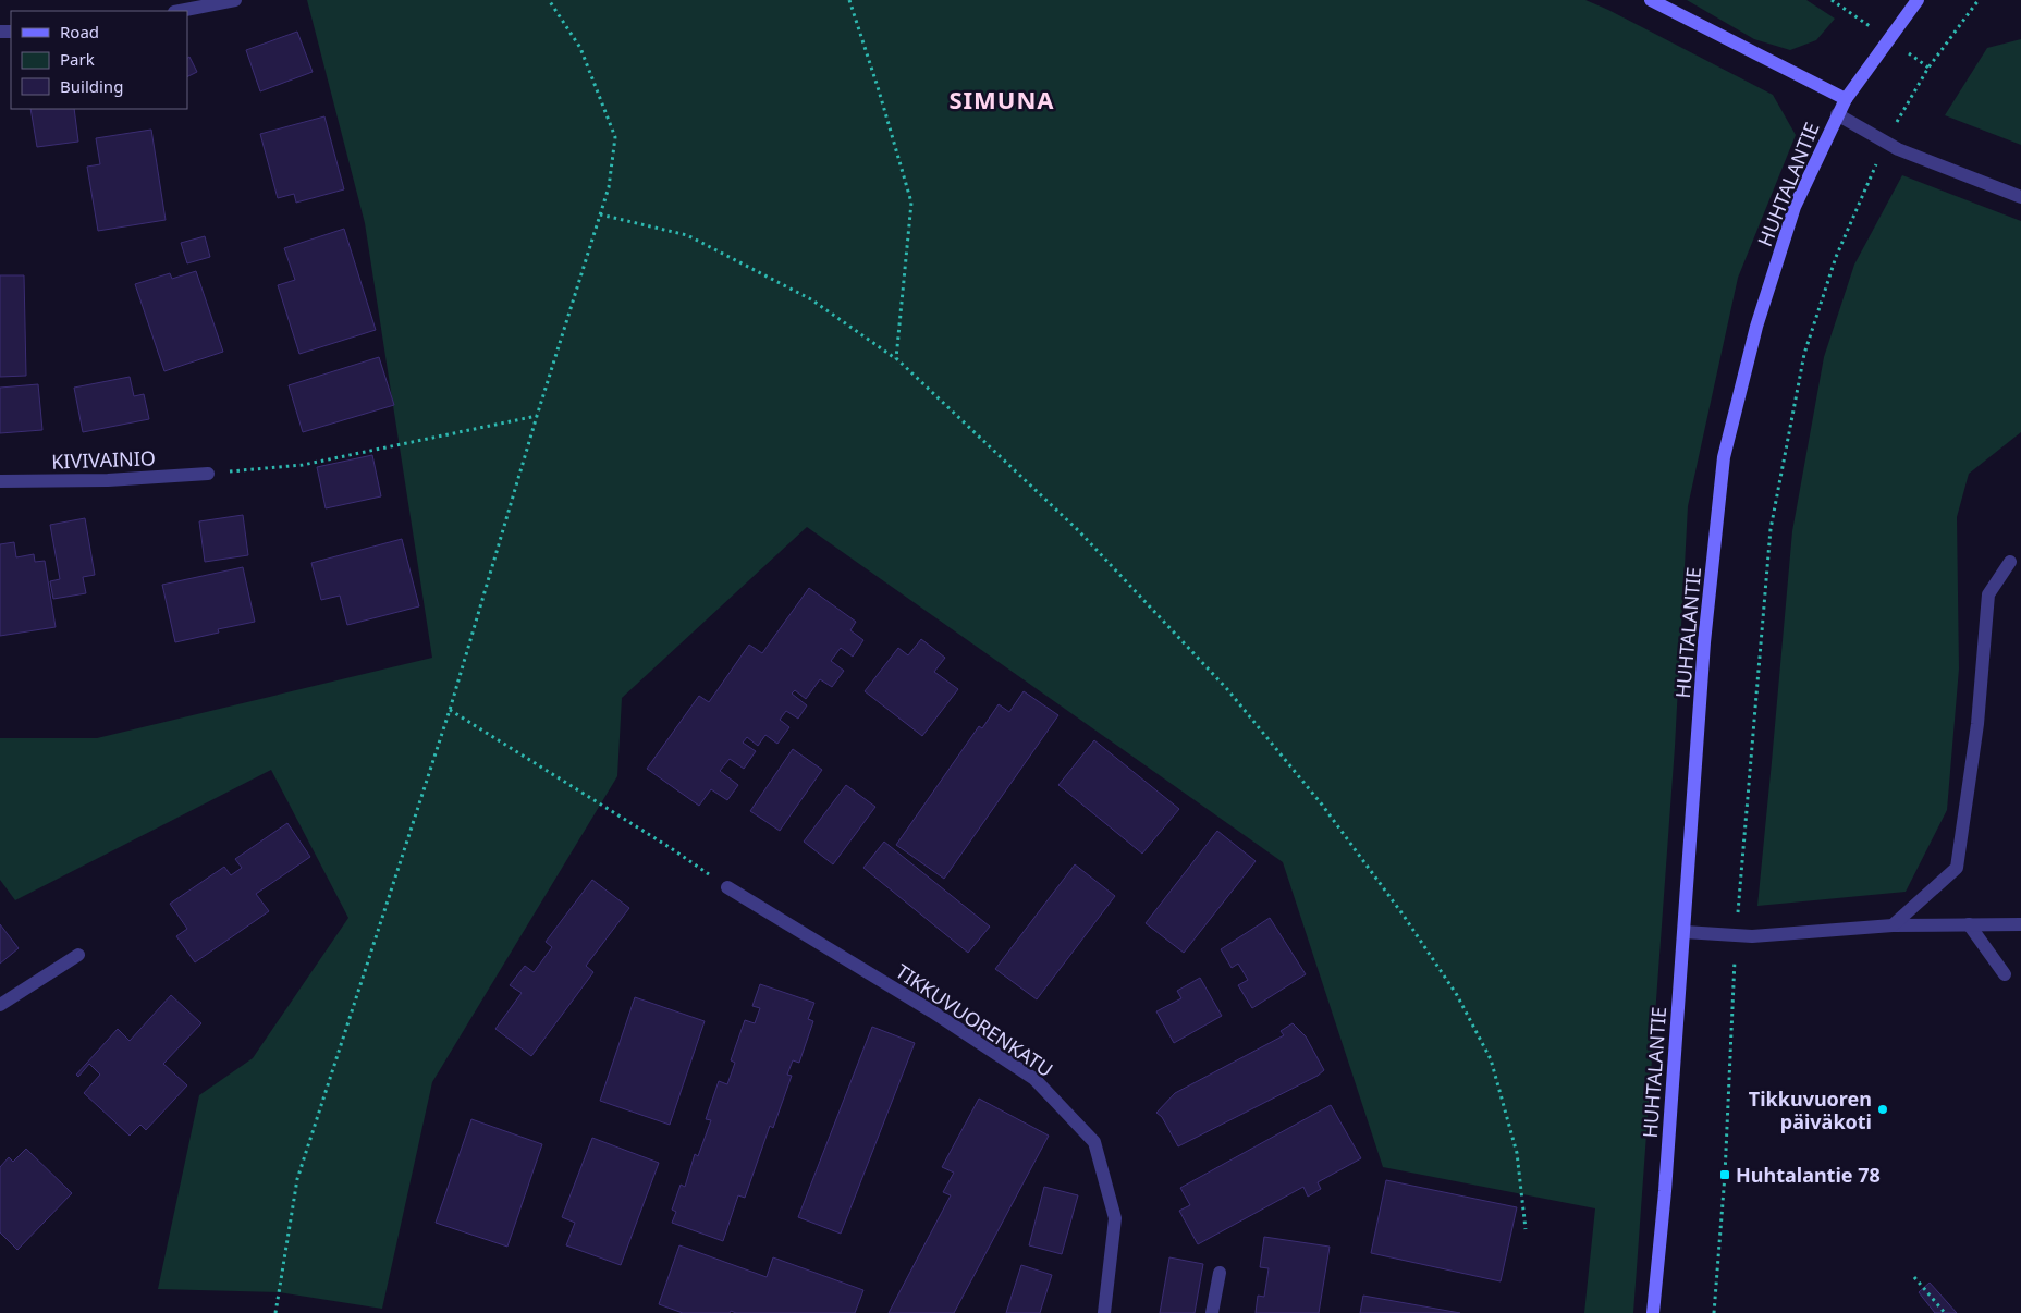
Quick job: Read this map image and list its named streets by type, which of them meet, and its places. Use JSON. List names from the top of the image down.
{
  "streets": {
    "main road": ["HUHTALANTIE"],
    "street": ["KIVIVAINIO", "TIKKUVUORENKATU"]
  },
  "districts": ["SIMUNA"],
  "places": {
    "other": ["Tikkuvuoren päiväkoti"],
    "transit": ["Huhtalantie 78"]
  },
  "legend": ["Road", "Park", "Building"]
}
